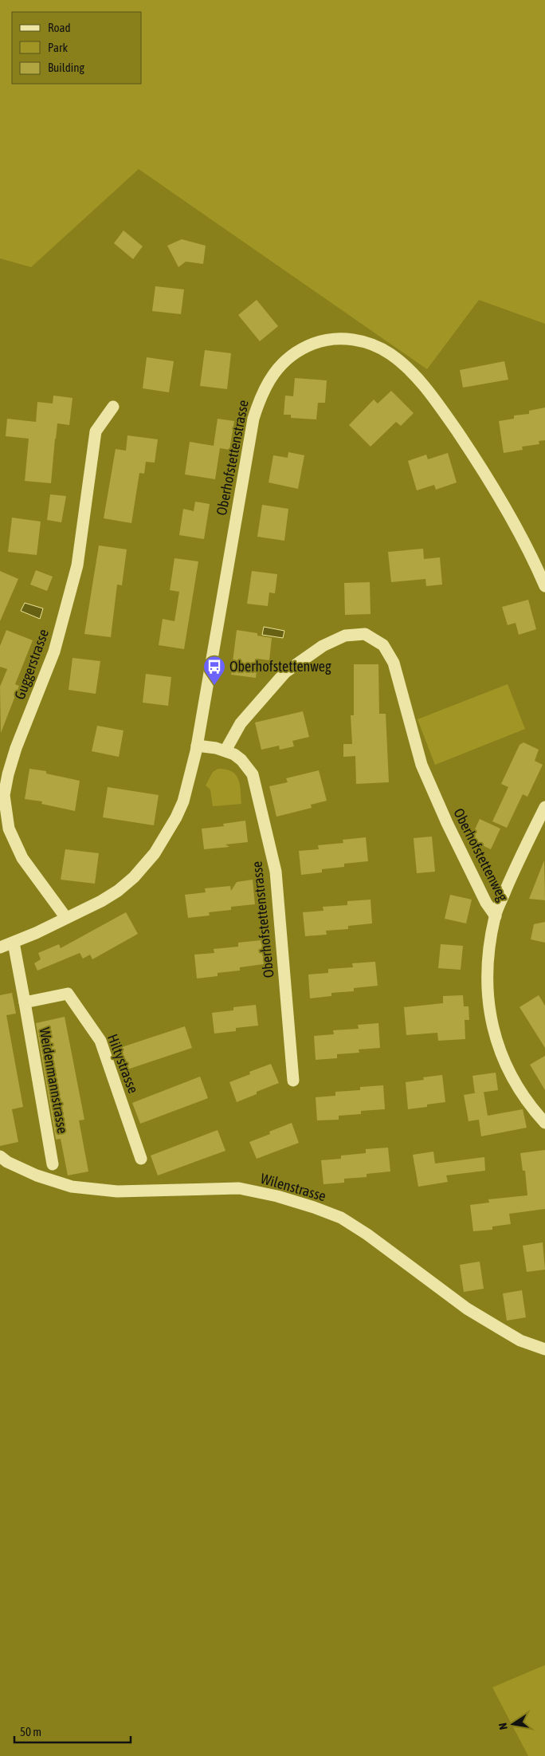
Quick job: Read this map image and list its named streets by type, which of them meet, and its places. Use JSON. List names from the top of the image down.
{
  "streets": {
    "street": [
      "Oberhofstettenstrasse",
      "Guggerstrasse",
      "Oberhofstettenweg",
      "Hiltystrasse",
      "Weidenmannstrasse",
      "Wilenstrasse"
    ]
  },
  "crossings": [
    ["Oberhofstettenstrasse", "Guggerstrasse"],
    ["Oberhofstettenstrasse", "Oberhofstettenweg"],
    ["Hiltystrasse", "Weidenmannstrasse"]
  ],
  "places": {
    "bus stop": ["Oberhofstettenweg"]
  },
  "legend": ["Road", "Park", "Building"],
  "scale_bar": "50 m",
  "north": "left"
}
